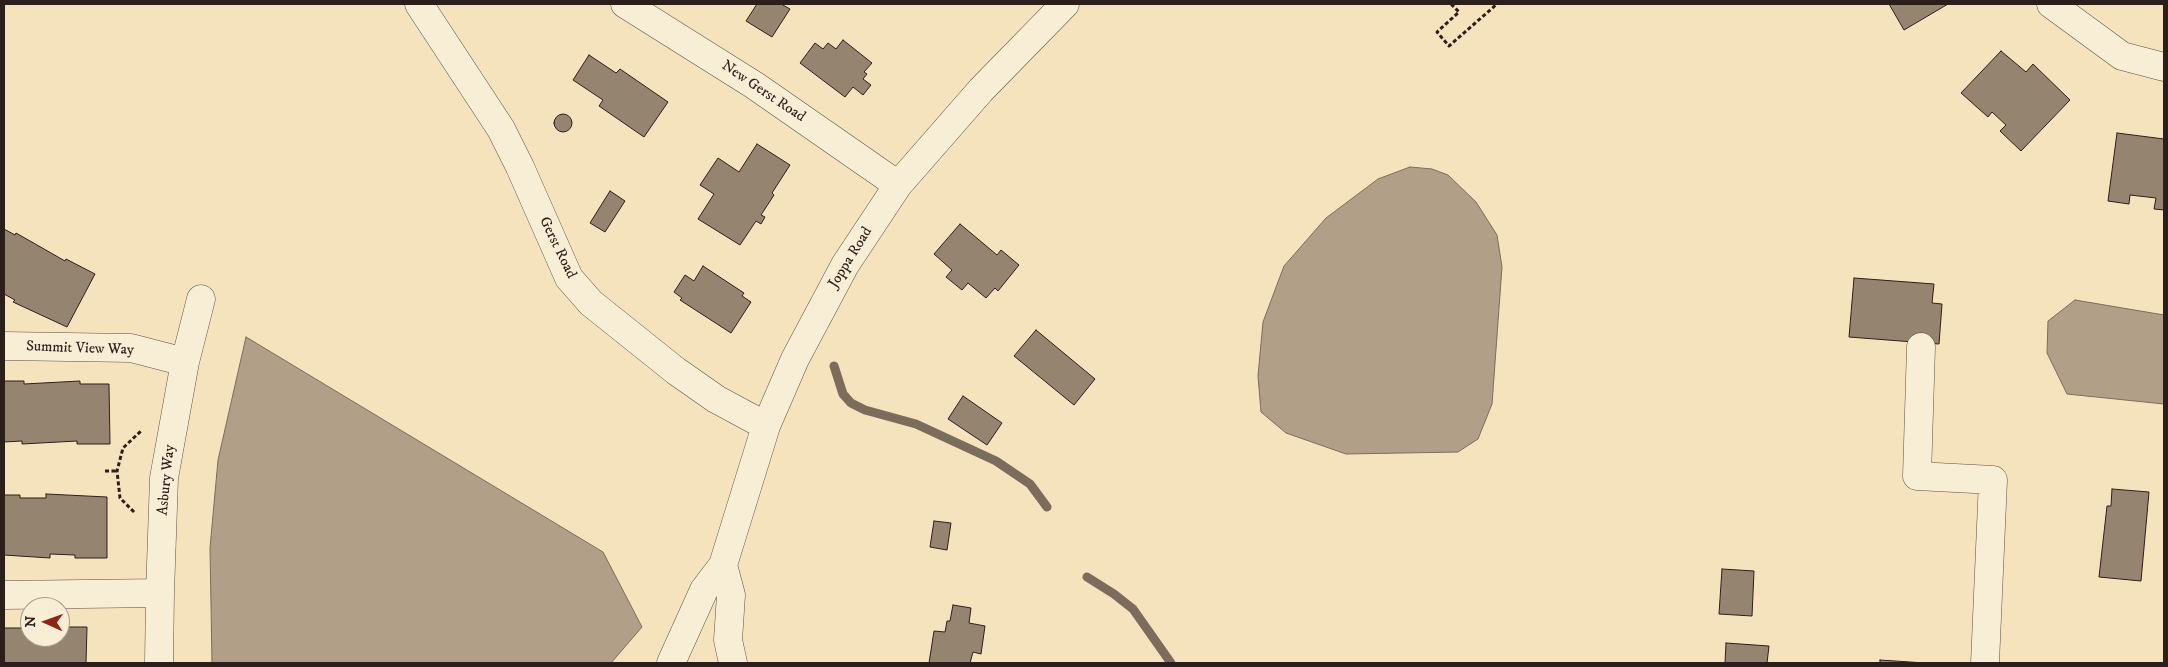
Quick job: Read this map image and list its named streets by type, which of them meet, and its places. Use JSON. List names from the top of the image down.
{
  "streets": {
    "street": [
      "New Gerst Road",
      "Gerst Road",
      "Joppa Road",
      "Summit View Way",
      "Asbury Way"
    ]
  },
  "crossings": [
    ["New Gerst Road", "Joppa Road"],
    ["Gerst Road", "Joppa Road"],
    ["Summit View Way", "Asbury Way"]
  ],
  "north": "left"
}
